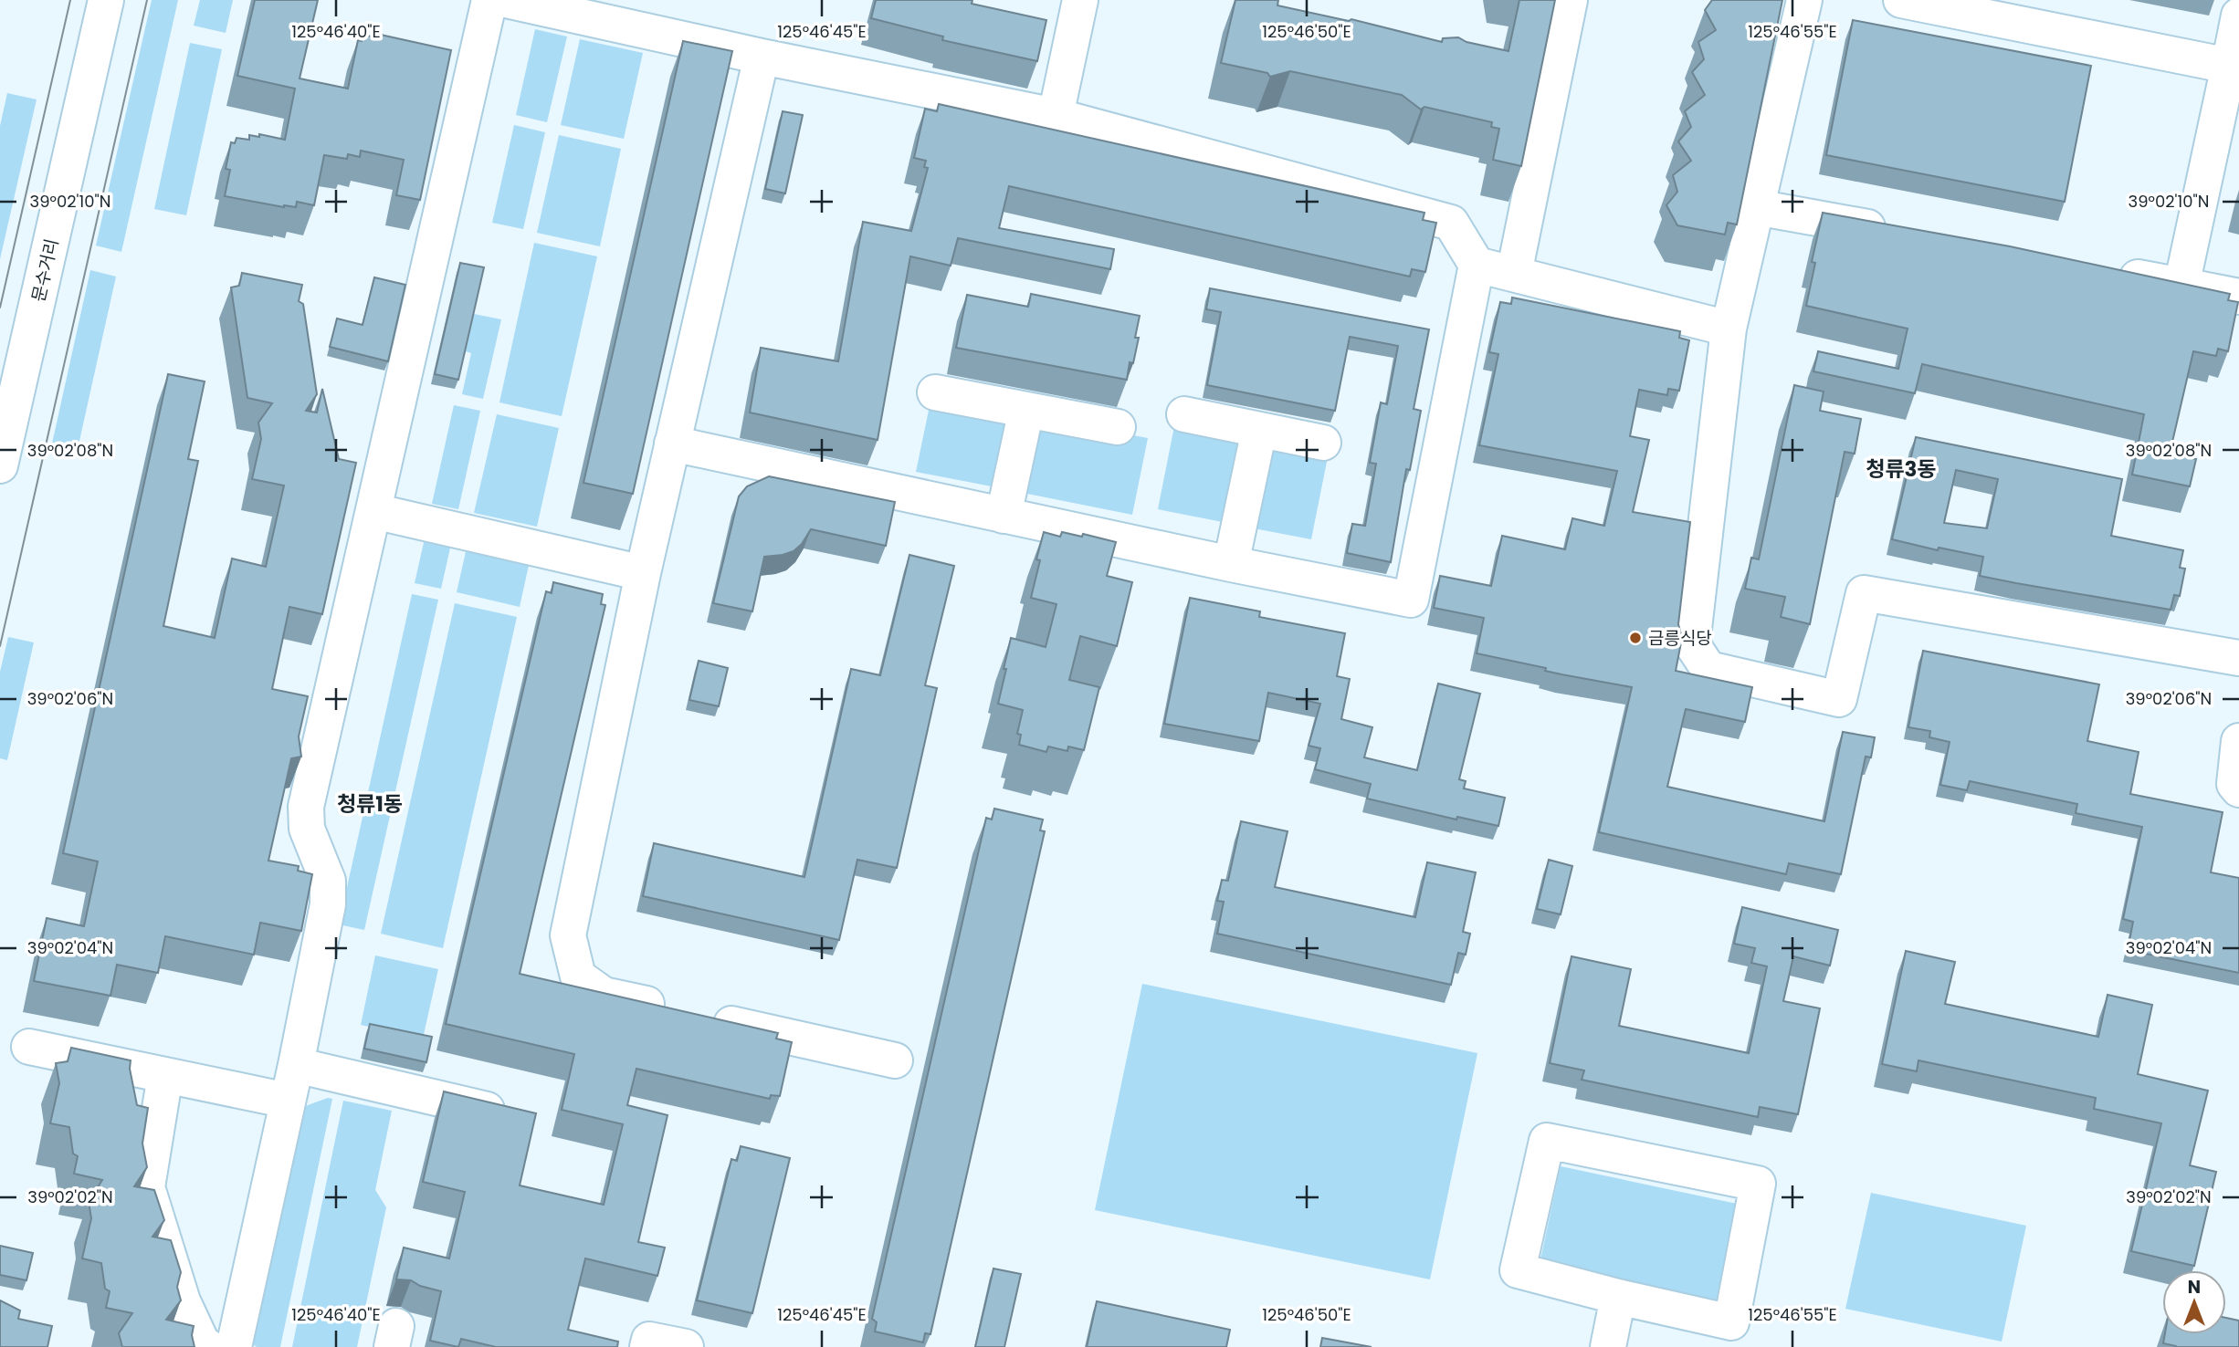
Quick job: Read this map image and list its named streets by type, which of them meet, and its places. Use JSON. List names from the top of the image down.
{
  "streets": {
    "street": ["문수거리"]
  },
  "districts": ["청류3동", "청류1동"],
  "places": ["금릉식당"],
  "north": "top",
  "coordinates": [
    "125°46'40\"E",
    "125°46'45\"E",
    "125°46'50\"E",
    "125°46'55\"E",
    "39°02'10\"N",
    "39°02'08\"N",
    "39°02'06\"N",
    "39°02'04\"N",
    "39°02'02\"N"
  ]
}
